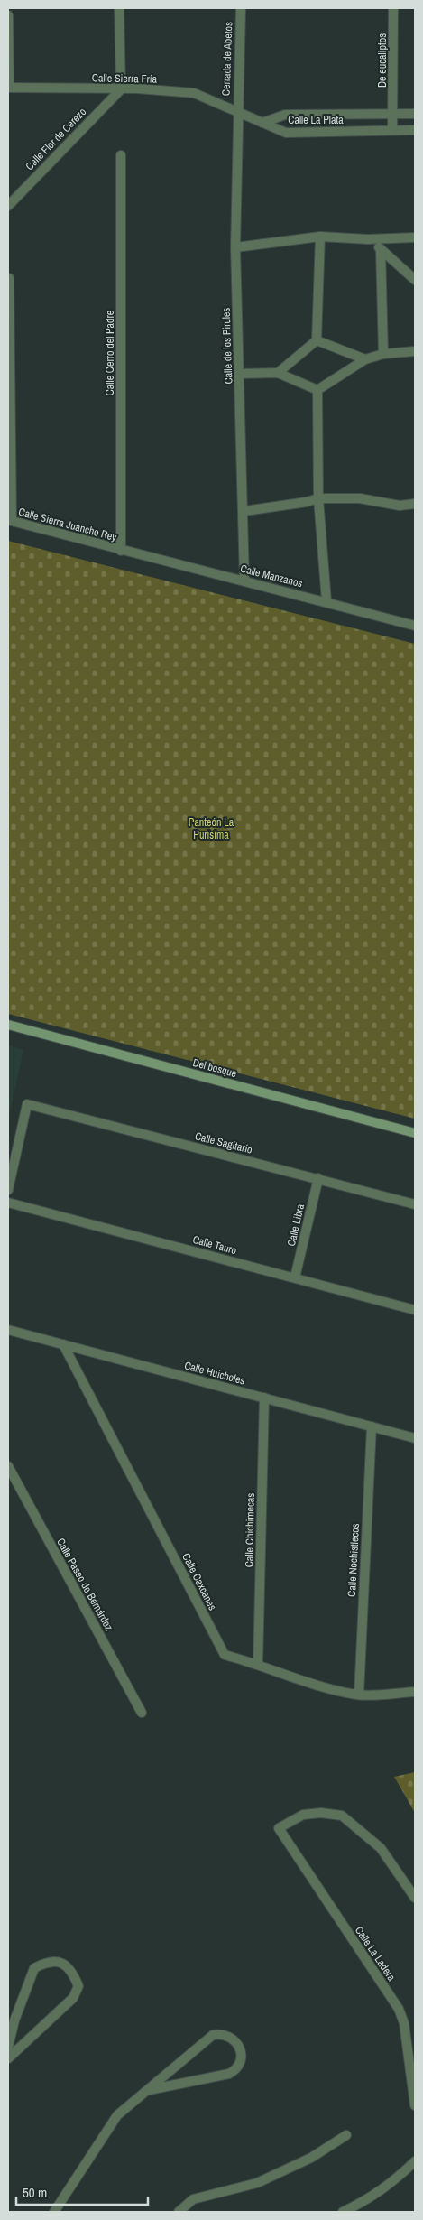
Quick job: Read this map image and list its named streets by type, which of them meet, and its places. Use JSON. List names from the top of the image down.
{
  "streets": {
    "main road": ["Del bosque"],
    "street": [
      "Cerrada de Abetos",
      "De eucaliptos",
      "Calle Sierra Fría",
      "Calle La Plata",
      "Calle Flor de Cerezo",
      "Calle de los Pirules",
      "Calle Cerro del Padre",
      "Calle Sierra Juancho Rey",
      "Calle Manzanos",
      "Calle Sagitario",
      "Calle Libra",
      "Calle Tauro",
      "Calle Huicholes",
      "Calle Chichimecas",
      "Calle Nochistlecos",
      "Calle Caxcanes",
      "Calle Paseo de Bernárdez",
      "Calle La Ladera"
    ]
  },
  "crossings": [
    ["Cerrada de Abetos", "Calle Sierra Fría"],
    ["Cerrada de Abetos", "Calle de los Pirules"],
    ["De eucaliptos", "Calle La Plata"],
    ["Calle Sierra Fría", "Calle Flor de Cerezo"],
    ["Calle Sierra Fría", "Calle de los Pirules"],
    ["Calle de los Pirules", "Calle Manzanos"],
    ["Calle Cerro del Padre", "Calle Sierra Juancho Rey"],
    ["Calle Cerro del Padre", "Calle Manzanos"],
    ["Calle Sierra Juancho Rey", "Calle Manzanos"],
    ["Calle Sagitario", "Calle Libra"],
    ["Calle Libra", "Calle Tauro"],
    ["Calle Huicholes", "Calle Chichimecas"],
    ["Calle Huicholes", "Calle Nochistlecos"],
    ["Calle Huicholes", "Calle Caxcanes"],
    ["Calle Chichimecas", "Calle Caxcanes"],
    ["Calle Nochistlecos", "Calle Caxcanes"]
  ],
  "parks": ["Panteón La Purísima"],
  "scale_bar": "50 m"
}
